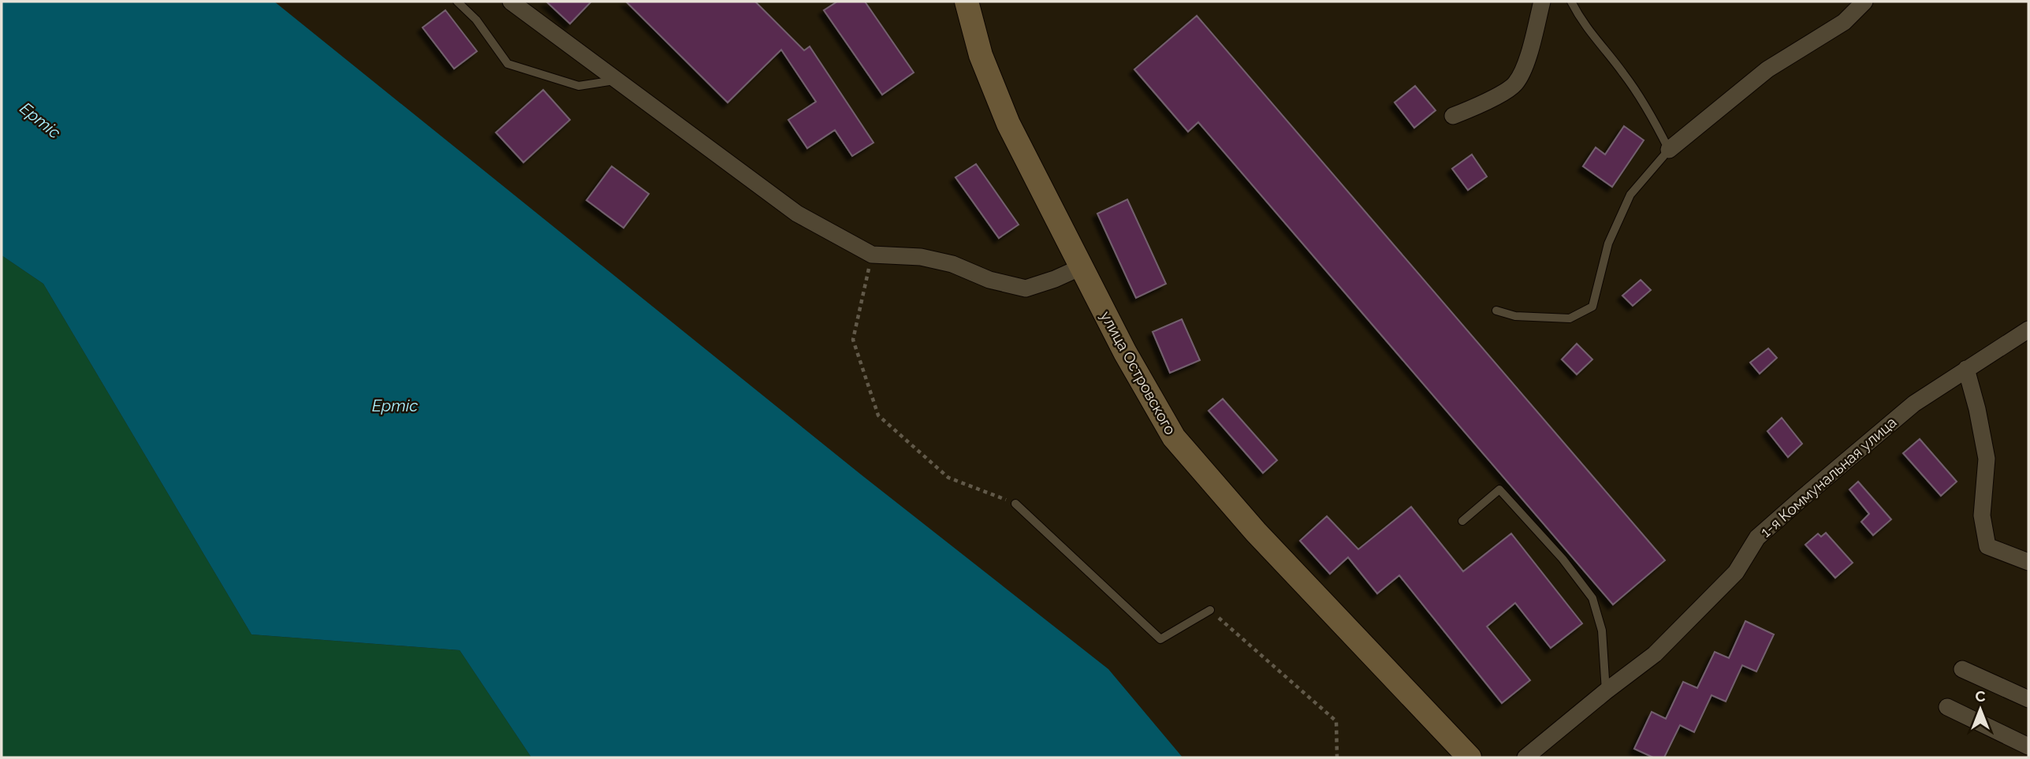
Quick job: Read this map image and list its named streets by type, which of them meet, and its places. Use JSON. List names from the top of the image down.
{
  "streets": {
    "main road": ["улица Островского"],
    "street": ["1-я Коммунальная улица"]
  },
  "water": ["Ертіс"],
  "north": "top"
}
